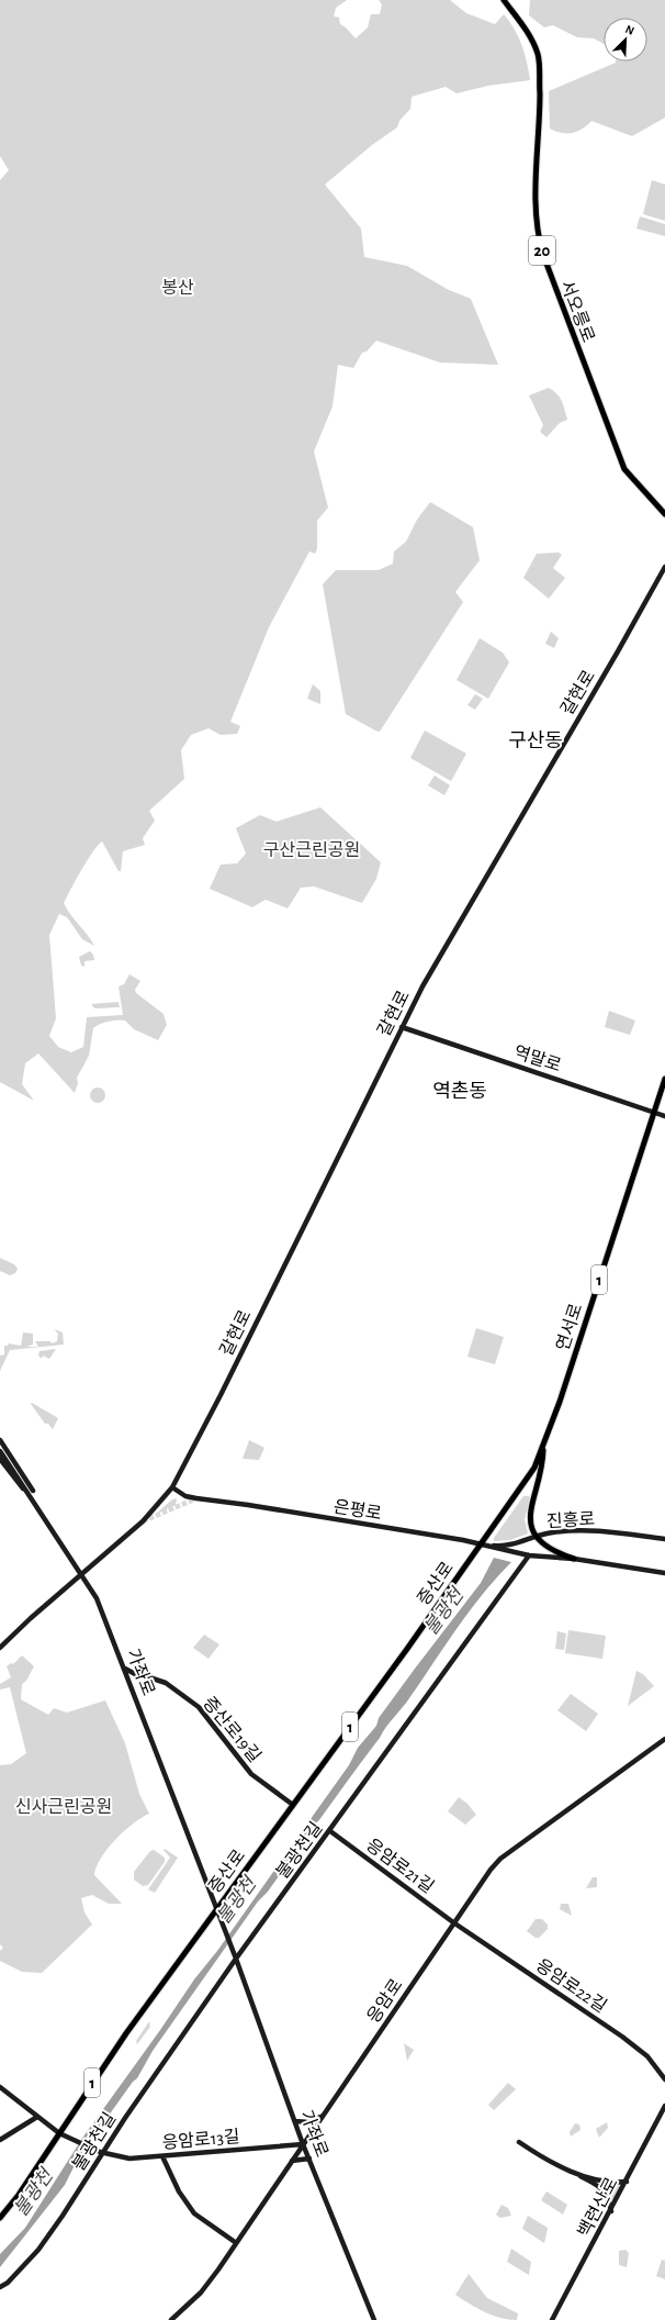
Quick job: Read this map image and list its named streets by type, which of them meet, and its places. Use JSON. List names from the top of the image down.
{
  "streets": {
    "main road": [
      "20",
      "서오릉로",
      "갈현로",
      "역말로",
      "1",
      "연서로",
      "은평로",
      "진흥로",
      "증산로",
      "가좌로",
      "증산로19길",
      "불광천길",
      "응암로21길",
      "응암로22길",
      "응암로",
      "응암로13길",
      "백련산로"
    ]
  },
  "crossings": [
    ["갈현로", "역말로"],
    ["갈현로", "은평로"],
    ["역말로", "연서로"],
    ["연서로", "은평로"],
    ["연서로", "진흥로"],
    ["연서로", "증산로"],
    ["은평로", "진흥로"],
    ["은평로", "증산로"],
    ["은평로", "불광천길"],
    ["진흥로", "증산로"],
    ["증산로", "가좌로"],
    ["증산로", "증산로19길"],
    ["증산로", "응암로13길"],
    ["가좌로", "증산로19길"],
    ["가좌로", "불광천길"],
    ["가좌로", "응암로"],
    ["가좌로", "응암로13길"],
    ["불광천길", "응암로21길"],
    ["불광천길", "응암로13길"],
    ["응암로21길", "응암로22길"],
    ["응암로21길", "응암로"],
    ["응암로22길", "응암로"],
    ["응암로", "응암로13길"]
  ],
  "districts": ["구산동", "역촌동"],
  "water": ["불광천"],
  "parks": ["봉산", "구산근린공원", "신사근린공원"],
  "north": "top right"
}
